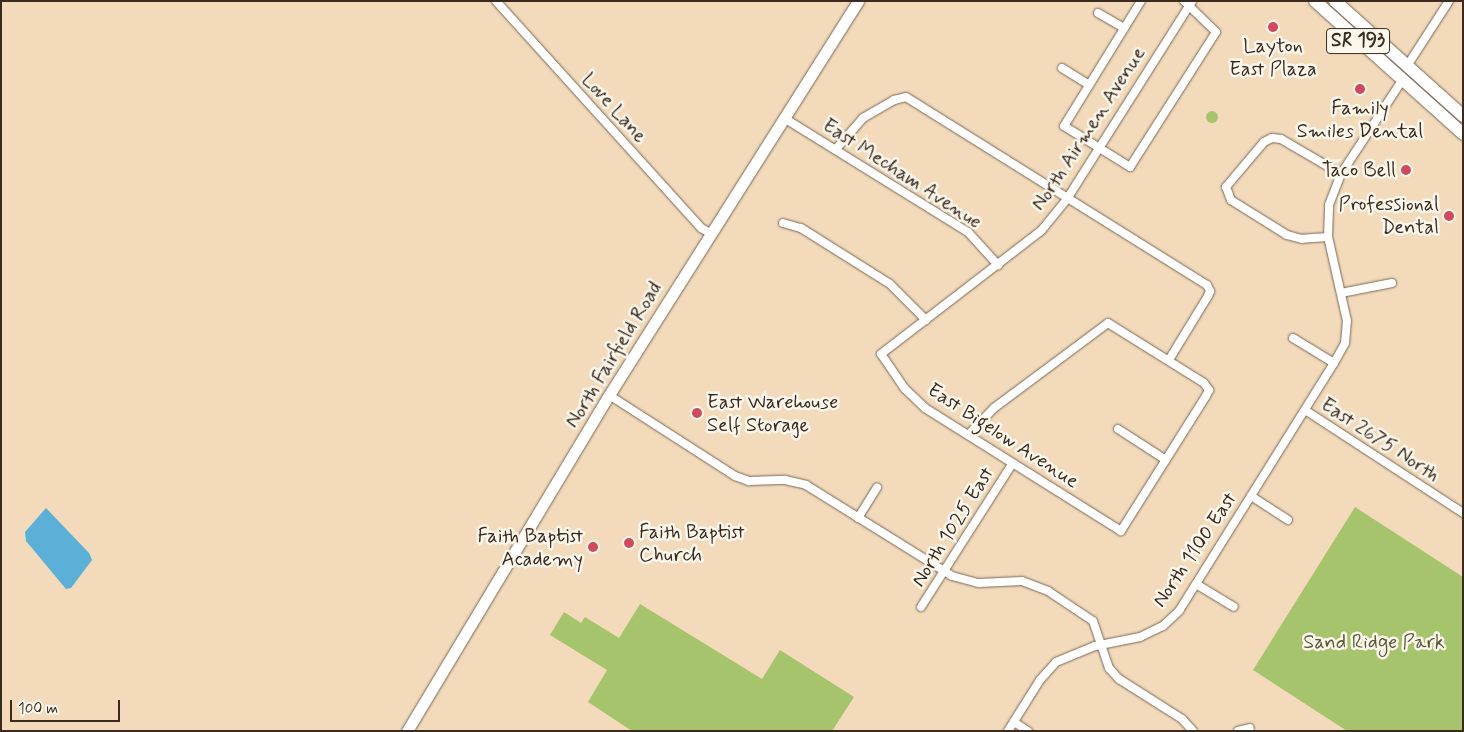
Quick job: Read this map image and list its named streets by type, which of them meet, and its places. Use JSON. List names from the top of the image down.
{
  "streets": {
    "main road": ["SR 193", "North Fairfield Road"],
    "street": [
      "Love Lane",
      "North Airmen Avenue",
      "East Mecham Avenue",
      "East Bigelow Avenue",
      "East 2675 North",
      "North 1025 East",
      "North 1100 East"
    ]
  },
  "crossings": [
    ["SR 193", "North 1100 East"],
    ["Love Lane", "North Fairfield Road"],
    ["North Airmen Avenue", "East Mecham Avenue"],
    ["North Airmen Avenue", "East Bigelow Avenue"],
    ["East Mecham Avenue", "North Fairfield Road"],
    ["East Bigelow Avenue", "North 1025 East"],
    ["East 2675 North", "North 1100 East"]
  ],
  "parks": ["Sand Ridge Park"],
  "places": [
    "Layton East Plaza",
    "Family Smiles Dental",
    "Taco Bell",
    "Professional Dental",
    "East Warehouse Self Storage",
    "Faith Baptist Church",
    "Faith Baptist Academy"
  ],
  "scale_bar": "100 m"
}
